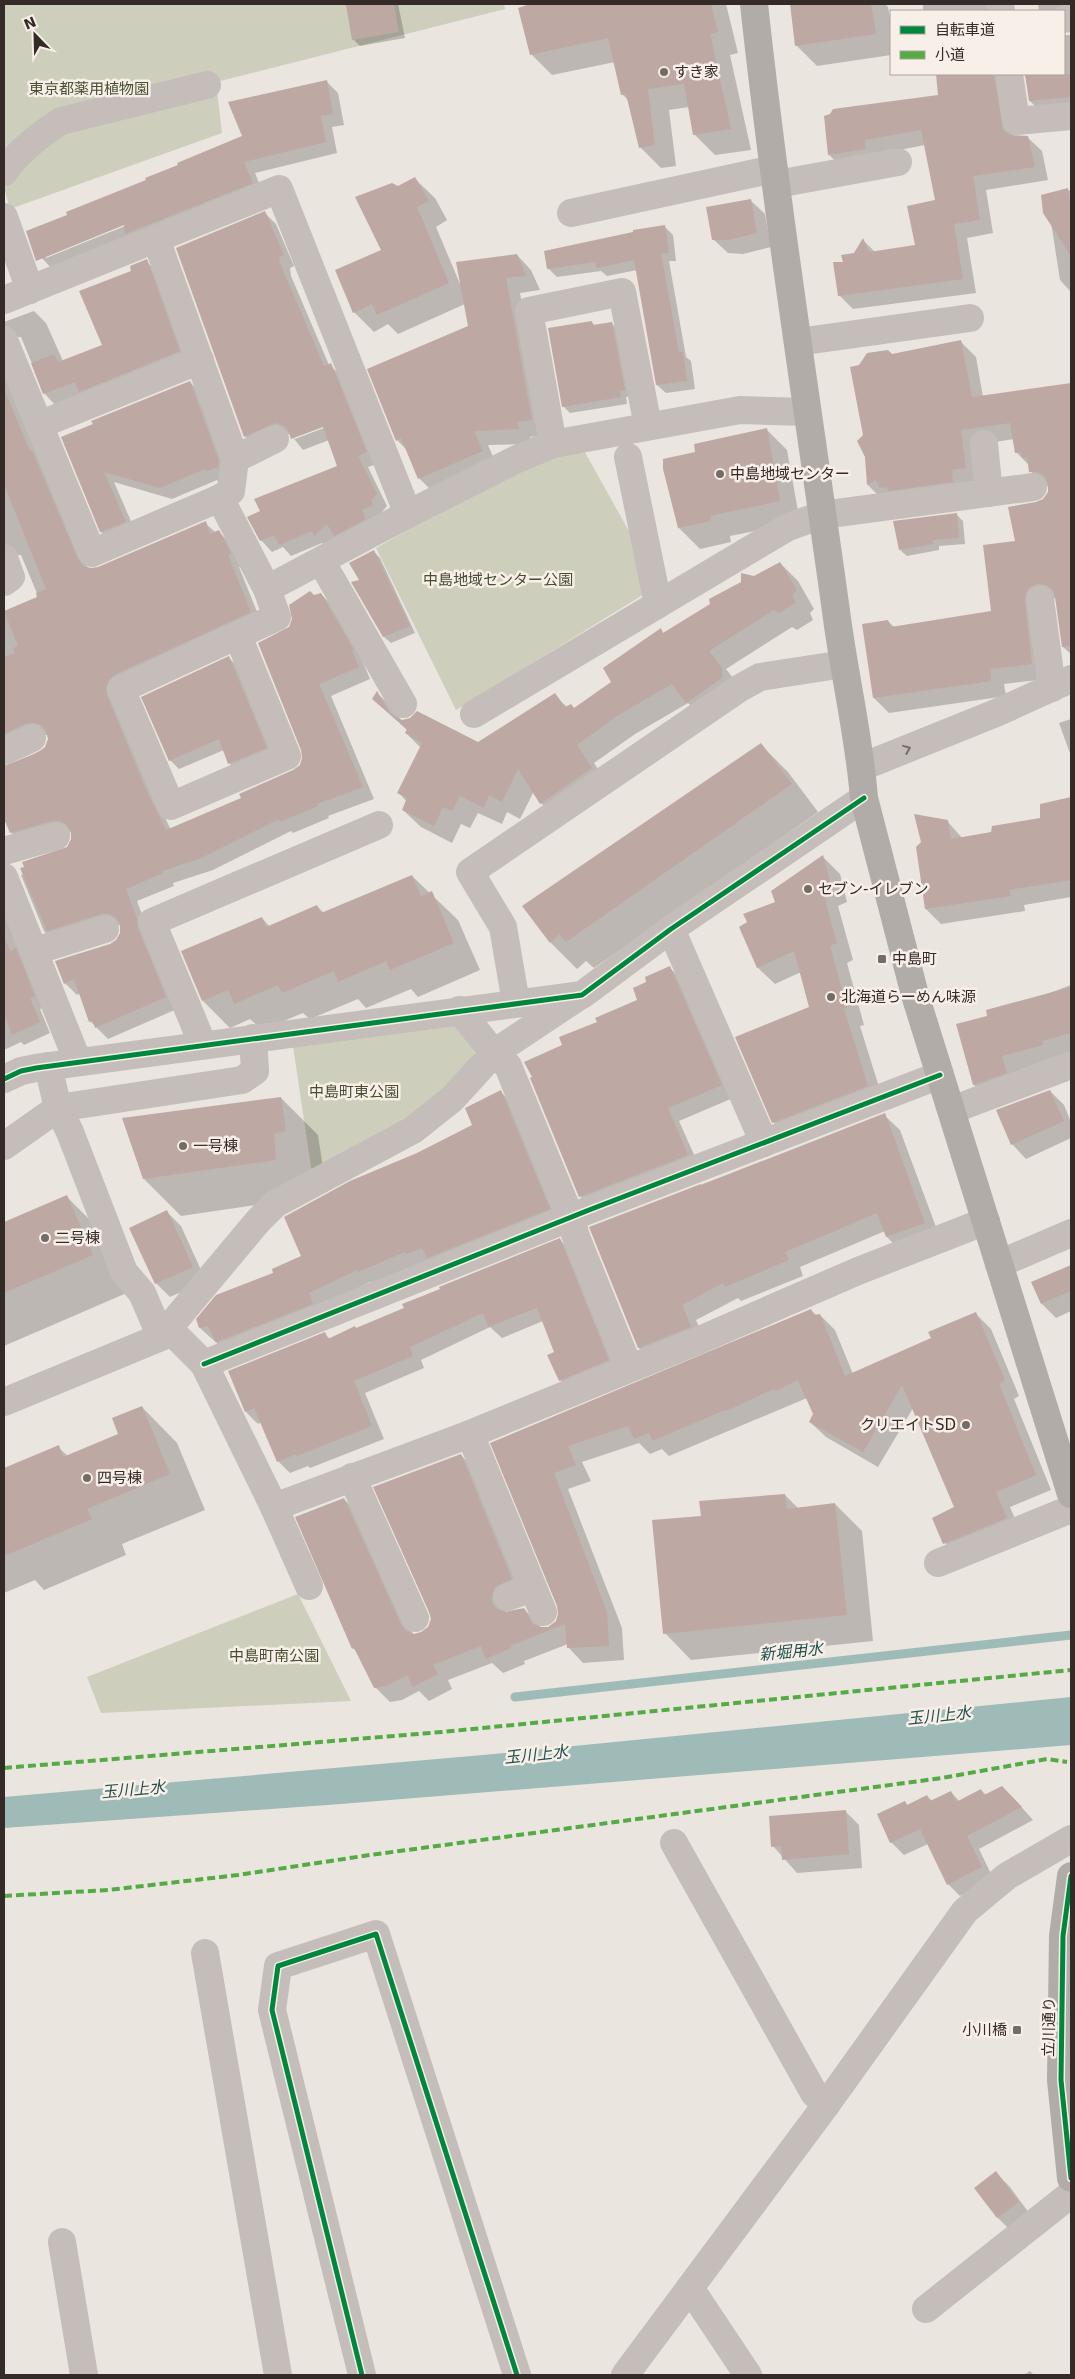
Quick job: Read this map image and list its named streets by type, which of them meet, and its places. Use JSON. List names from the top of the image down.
{
  "streets": {
    "main road": ["立川通り"]
  },
  "water": ["新堀用水", "玉川上水"],
  "parks": [
    "東京都薬用植物園",
    "中島地域センター公園",
    "中島町東公園",
    "中島町南公園"
  ],
  "places": {
    "other": [
      "すき家",
      "中島地域センター",
      "セブン-イレブン",
      "北海道らーめん味源",
      "一号棟",
      "二号棟",
      "クリエイトSD",
      "四号棟"
    ],
    "transit": ["中島町", "小川橋"]
  },
  "legend": ["自転車道", "小道"],
  "north": "top left"
}
